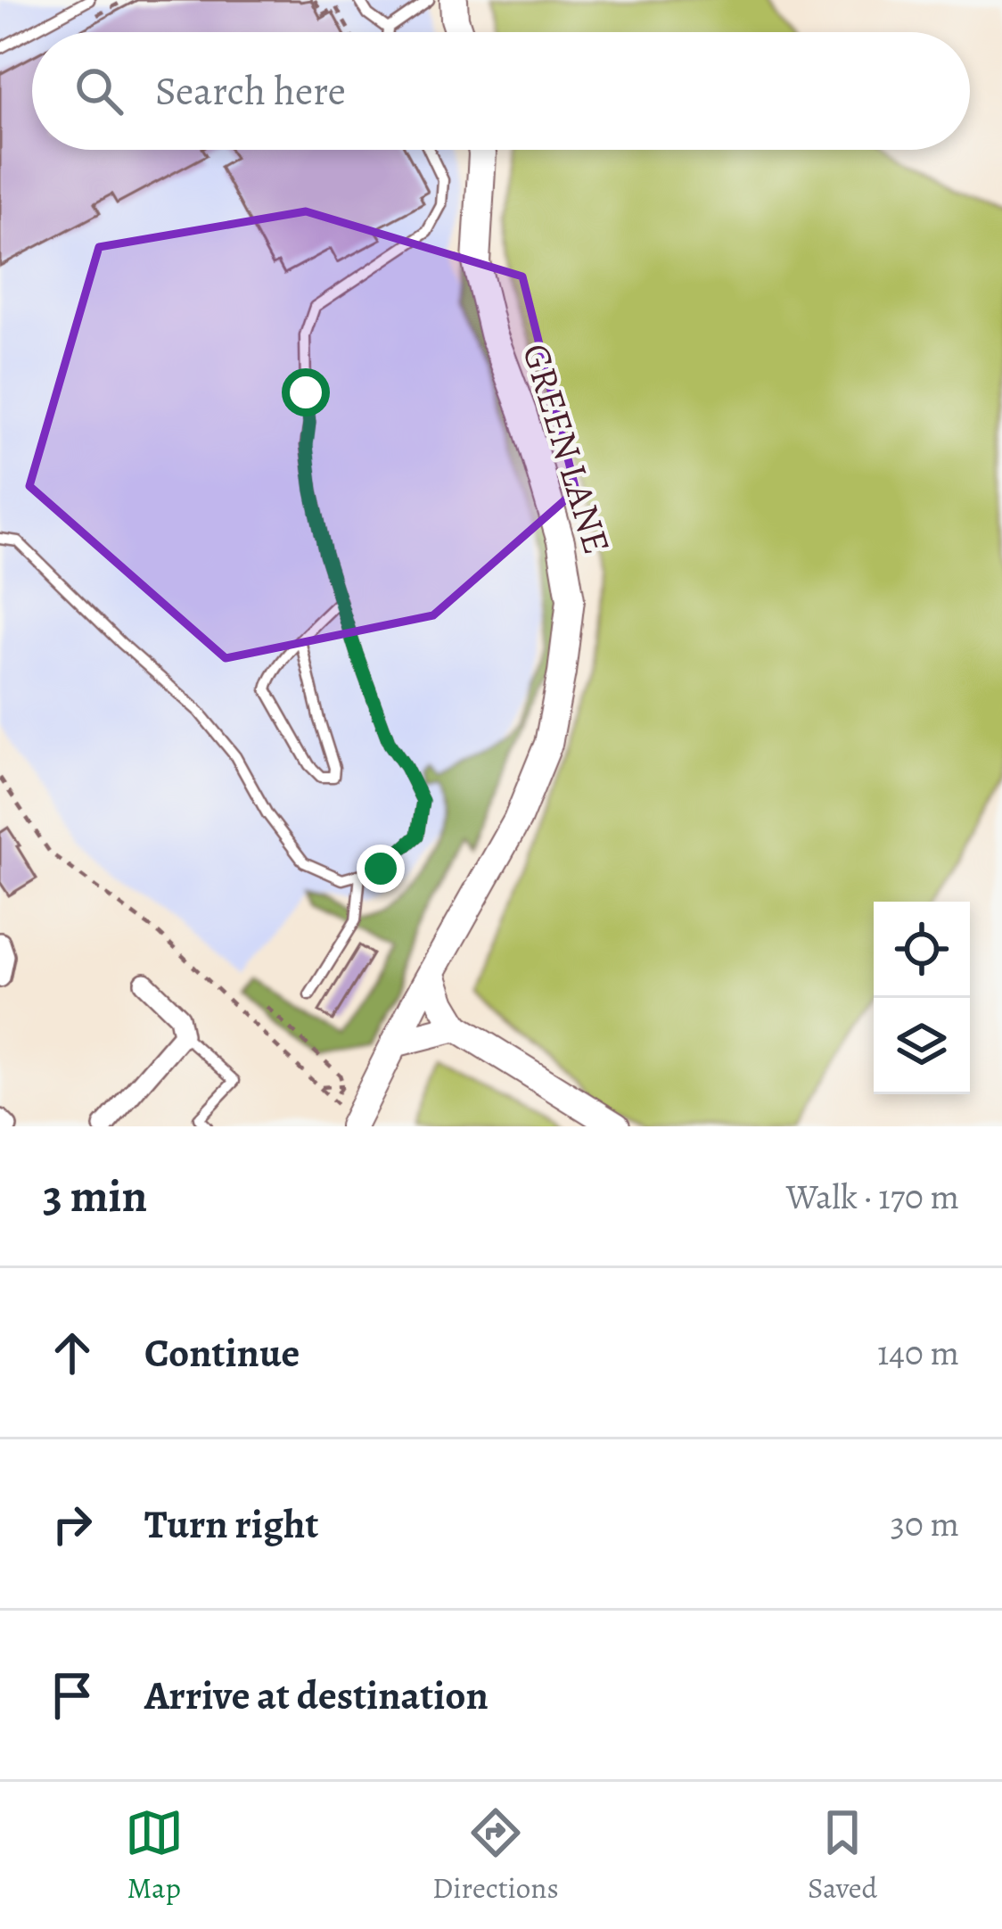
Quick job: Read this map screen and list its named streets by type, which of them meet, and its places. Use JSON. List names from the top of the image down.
{
  "streets": {
    "street": ["GREEN LANE"]
  },
  "page": {
    "search": "Search here",
    "heading": ["3 min", "Walk · 170 m"],
    "list": [
      ["Continue", "140 m"],
      ["Turn right", "30 m"],
      "Arrive at destination"
    ],
    "nav": ["Map", "Directions", "Saved"]
  }
}
